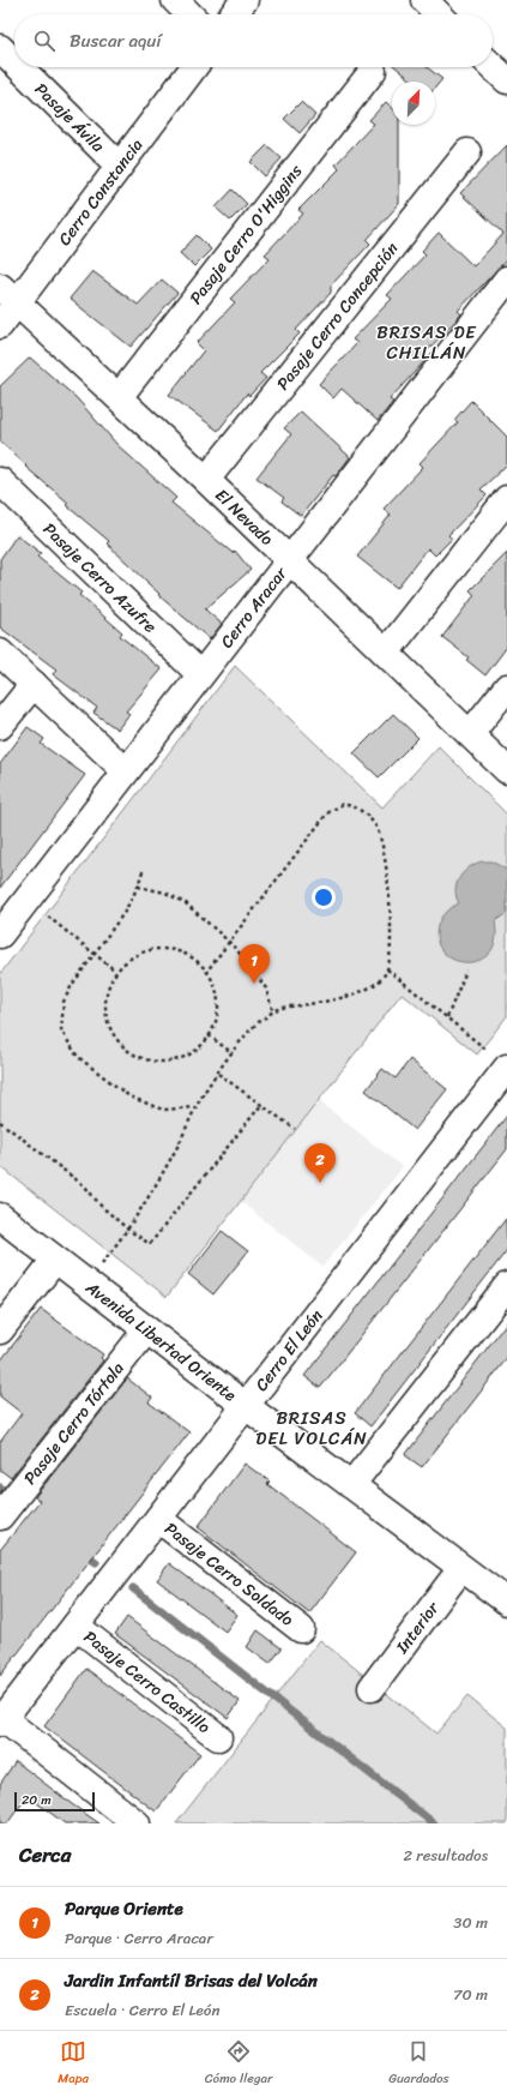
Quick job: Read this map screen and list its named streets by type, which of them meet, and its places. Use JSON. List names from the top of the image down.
{
  "streets": {
    "street": [
      "Pasaje Ávila",
      "Cerro Constancia",
      "Pasaje Cerro O'Higgins",
      "Pasaje Cerro Concepción",
      "El Nevado",
      "Pasaje Cerro Azufre",
      "Cerro Aracar",
      "Avenida Libertad Oriente",
      "Cerro El León",
      "Pasaje Cerro Tórtola",
      "Pasaje Cerro Soldado",
      "Interior",
      "Pasaje Cerro Castillo"
    ]
  },
  "crossings": [
    ["Pasaje Ávila", "Cerro Constancia"],
    ["Cerro Constancia", "El Nevado"],
    ["Pasaje Cerro O'Higgins", "El Nevado"],
    ["Pasaje Cerro Concepción", "El Nevado"],
    ["El Nevado", "Cerro Aracar"],
    ["Pasaje Cerro Azufre", "Cerro Aracar"],
    ["Avenida Libertad Oriente", "Cerro El León"],
    ["Avenida Libertad Oriente", "Pasaje Cerro Tórtola"],
    ["Avenida Libertad Oriente", "Interior"],
    ["Cerro El León", "Pasaje Cerro Soldado"],
    ["Cerro El León", "Pasaje Cerro Castillo"]
  ],
  "districts": ["BRISAS DE CHILLÁN", "BRISAS DEL VOLCÁN"],
  "scale_bar": "20 m",
  "north": "top right",
  "page": {
    "search": "Buscar aquí",
    "pins": ["1", "2"],
    "scale": "20 m",
    "heading": ["Cerca", "2 resultados"],
    "list": [
      {
        "mark": "1",
        "name": "Parque Oriente",
        "note": "Parque · Cerro Aracar",
        "value": "30 m"
      },
      {
        "mark": "2",
        "name": "Jardin Infantíl Brisas del Volcán",
        "note": "Escuela · Cerro El León",
        "value": "70 m"
      }
    ],
    "nav": ["Mapa", "Cómo llegar", "Guardados"]
  }
}
